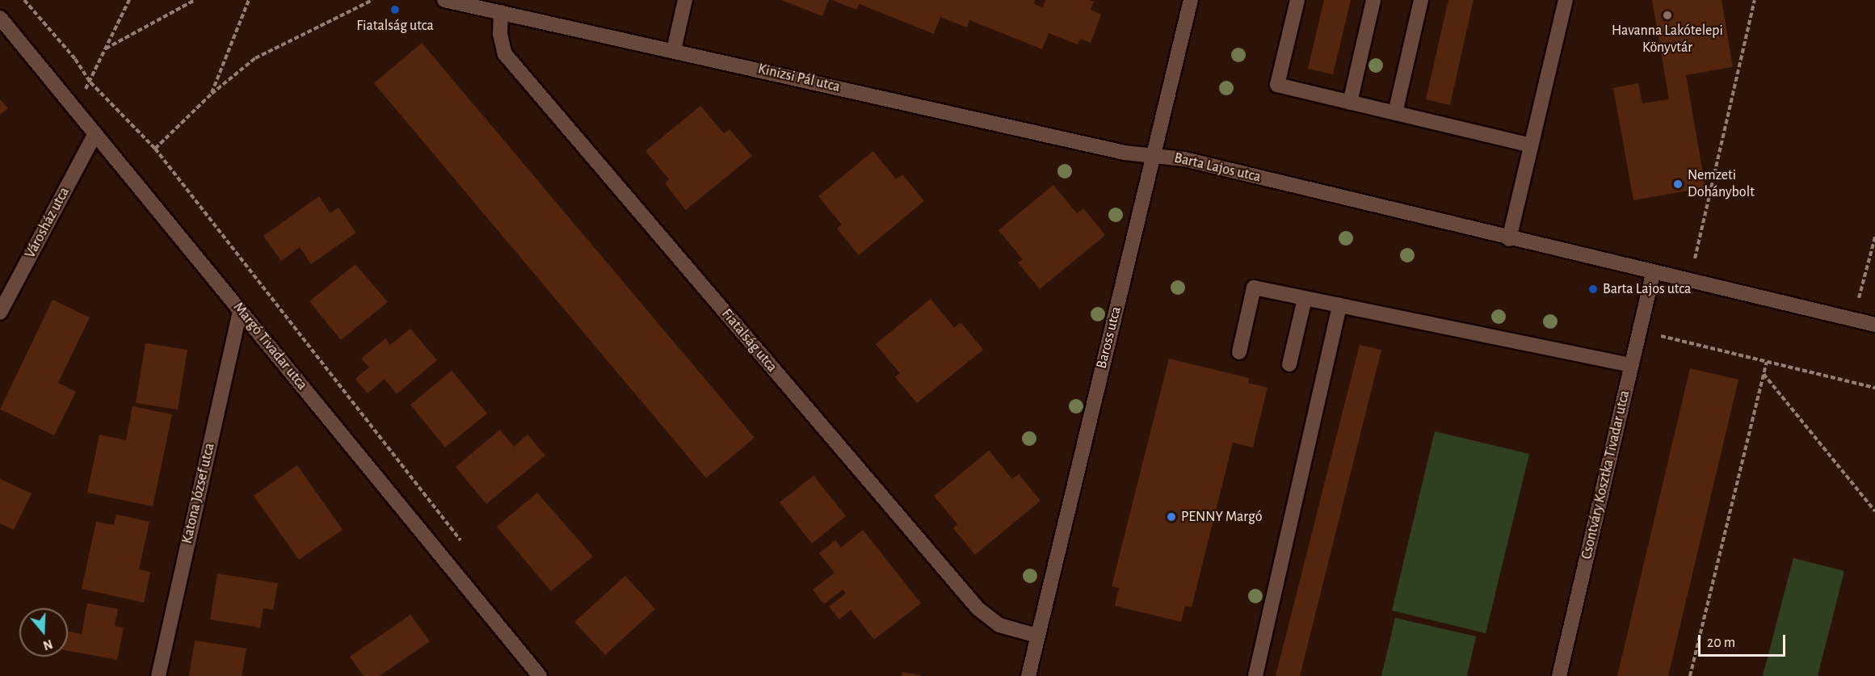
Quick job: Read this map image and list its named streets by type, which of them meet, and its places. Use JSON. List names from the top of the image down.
{
  "streets": {
    "street": [
      "Kinizsi Pál utca",
      "Barta Lajos utca",
      "Városház utca",
      "Baross utca",
      "Fiatalság utca",
      "Margó Tivadar utca",
      "Csontváry Kosztka Tivadar utca",
      "Katona József utca"
    ]
  },
  "crossings": [
    ["Kinizsi Pál utca", "Barta Lajos utca"],
    ["Kinizsi Pál utca", "Baross utca"],
    ["Kinizsi Pál utca", "Fiatalság utca"],
    ["Barta Lajos utca", "Baross utca"],
    ["Barta Lajos utca", "Csontváry Kosztka Tivadar utca"],
    ["Városház utca", "Margó Tivadar utca"],
    ["Baross utca", "Fiatalság utca"],
    ["Margó Tivadar utca", "Katona József utca"]
  ],
  "places": [
    "Fiatalság utca",
    "Havanna Lakótelepi Könyvtár",
    "Nemzeti Dohánybolt",
    "Barta Lajos utca",
    "PENNY Margó"
  ],
  "scale_bar": "20 m",
  "north": "bottom"
}
